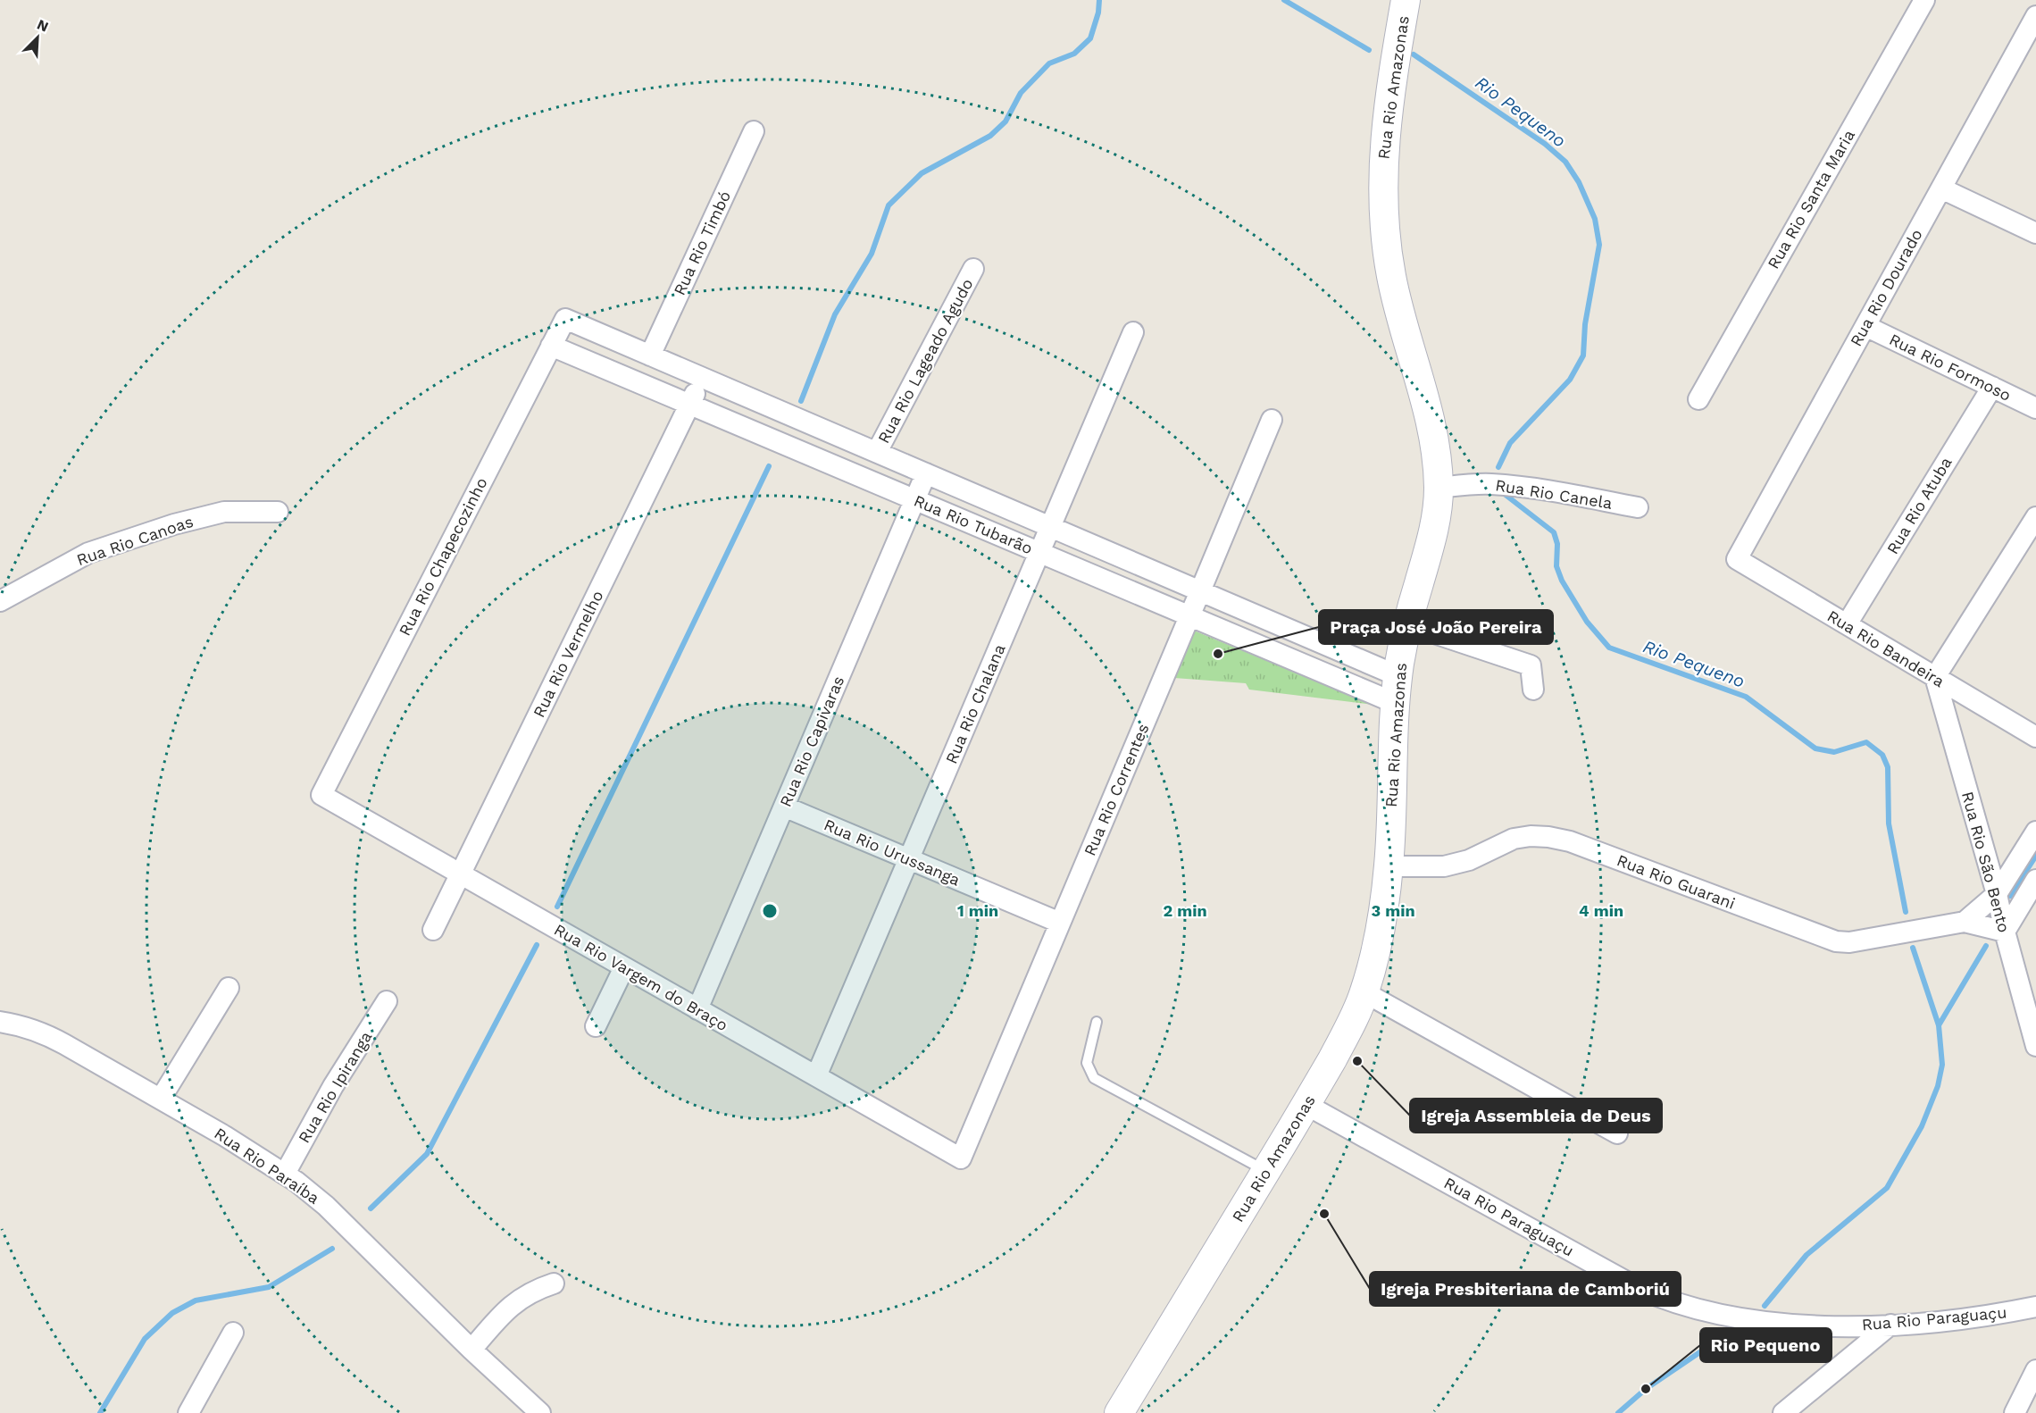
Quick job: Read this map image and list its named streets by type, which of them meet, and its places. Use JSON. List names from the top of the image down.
{
  "streets": {
    "street": [
      "Rua Rio Amazonas",
      "Rua Rio Santa Maria",
      "Rua Rio Timbó",
      "Rua Rio Dourado",
      "Rua Rio Lageado Agudo",
      "Rua Rio Formoso",
      "Rua Rio Canela",
      "Rua Rio Atuba",
      "Rua Rio Tubarão",
      "Rua Rio Canoas",
      "Rua Rio Chapecozinho",
      "Rua Rio Bandeira",
      "Rua Rio Vermelho",
      "Rua Rio Chalana",
      "Rua Rio Capivaras",
      "Rua Rio Correntes",
      "Rua Rio Urussanga",
      "Rua Rio São Bento",
      "Rua Rio Guarani",
      "Rua Rio Vargem do Braço",
      "Rua Rio Ipiranga",
      "Rua Rio Paraíba",
      "Rua Rio Paraguaçu"
    ]
  },
  "crossings": [
    ["Rua Rio Amazonas", "Rua Rio Canela"],
    ["Rua Rio Amazonas", "Rua Rio Tubarão"],
    ["Rua Rio Amazonas", "Rua Rio Guarani"],
    ["Rua Rio Amazonas", "Rua Rio Paraguaçu"],
    ["Rua Rio Timbó", "Rua Rio Tubarão"],
    ["Rua Rio Dourado", "Rua Rio Formoso"],
    ["Rua Rio Dourado", "Rua Rio Bandeira"],
    ["Rua Rio Lageado Agudo", "Rua Rio Tubarão"],
    ["Rua Rio Formoso", "Rua Rio Atuba"],
    ["Rua Rio Atuba", "Rua Rio Bandeira"],
    ["Rua Rio Tubarão", "Rua Rio Chapecozinho"],
    ["Rua Rio Tubarão", "Rua Rio Vermelho"],
    ["Rua Rio Tubarão", "Rua Rio Chalana"],
    ["Rua Rio Tubarão", "Rua Rio Capivaras"],
    ["Rua Rio Tubarão", "Rua Rio Correntes"],
    ["Rua Rio Chapecozinho", "Rua Rio Vargem do Braço"],
    ["Rua Rio Bandeira", "Rua Rio São Bento"],
    ["Rua Rio Vermelho", "Rua Rio Vargem do Braço"],
    ["Rua Rio Chalana", "Rua Rio Urussanga"],
    ["Rua Rio Chalana", "Rua Rio Vargem do Braço"],
    ["Rua Rio Capivaras", "Rua Rio Urussanga"],
    ["Rua Rio Capivaras", "Rua Rio Vargem do Braço"],
    ["Rua Rio Correntes", "Rua Rio Urussanga"],
    ["Rua Rio Correntes", "Rua Rio Vargem do Braço"],
    ["Rua Rio São Bento", "Rua Rio Guarani"],
    ["Rua Rio Ipiranga", "Rua Rio Paraíba"]
  ],
  "water": ["Rio Pequeno"],
  "places": [
    "Praça José João Pereira",
    "Igreja Assembleia de Deus",
    "Igreja Presbiteriana de Camboriú",
    "Rio Pequeno"
  ],
  "north": "top right",
  "rings": [
    "1 min",
    "2 min",
    "3 min",
    "4 min"
  ]
}
